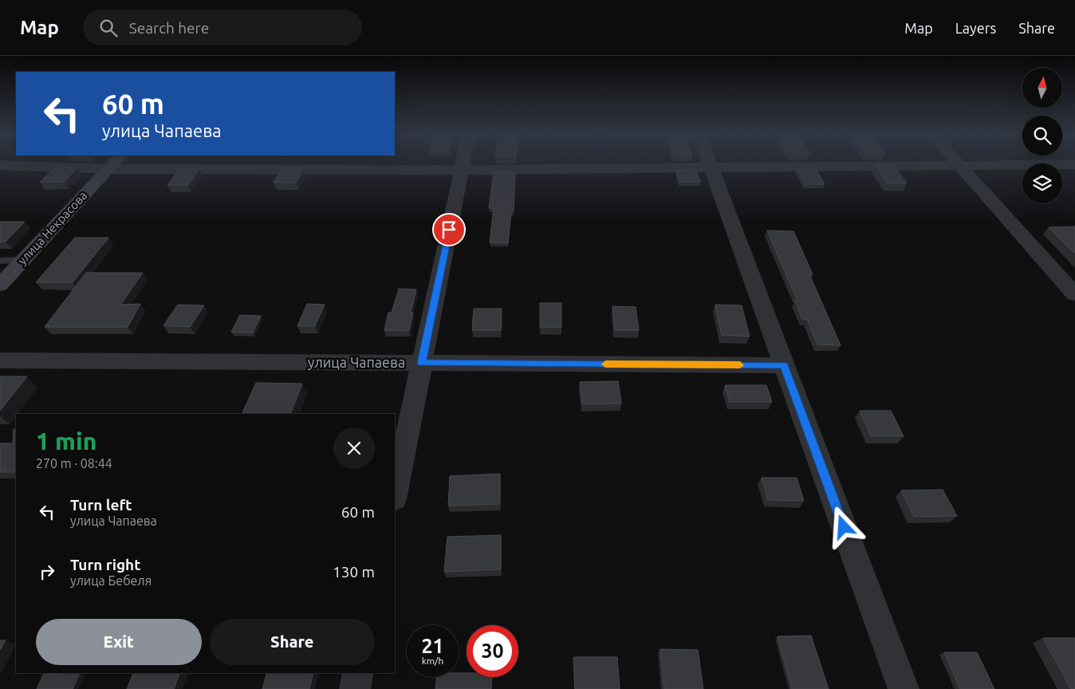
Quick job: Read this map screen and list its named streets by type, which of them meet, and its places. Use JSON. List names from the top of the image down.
{
  "streets": {
    "street": ["улица Некрасова", "улица Чапаева"]
  },
  "north": "top",
  "page": {
    "header": "Map",
    "search": "Search here",
    "nav": ["Map", "Layers", "Share"],
    "turn": ["60 m", "улица Чапаева"],
    "heading": ["1 min", "270 m · 08:44"],
    "list": [
      {
        "name": "Turn left",
        "note": "улица Чапаева",
        "value": "60 m"
      },
      {
        "name": "Turn right",
        "note": "улица Бебеля",
        "value": "130 m"
      }
    ],
    "buttons": ["Exit", "Share"],
    "speed": "21 km/h",
    "limit": "30"
  }
}
